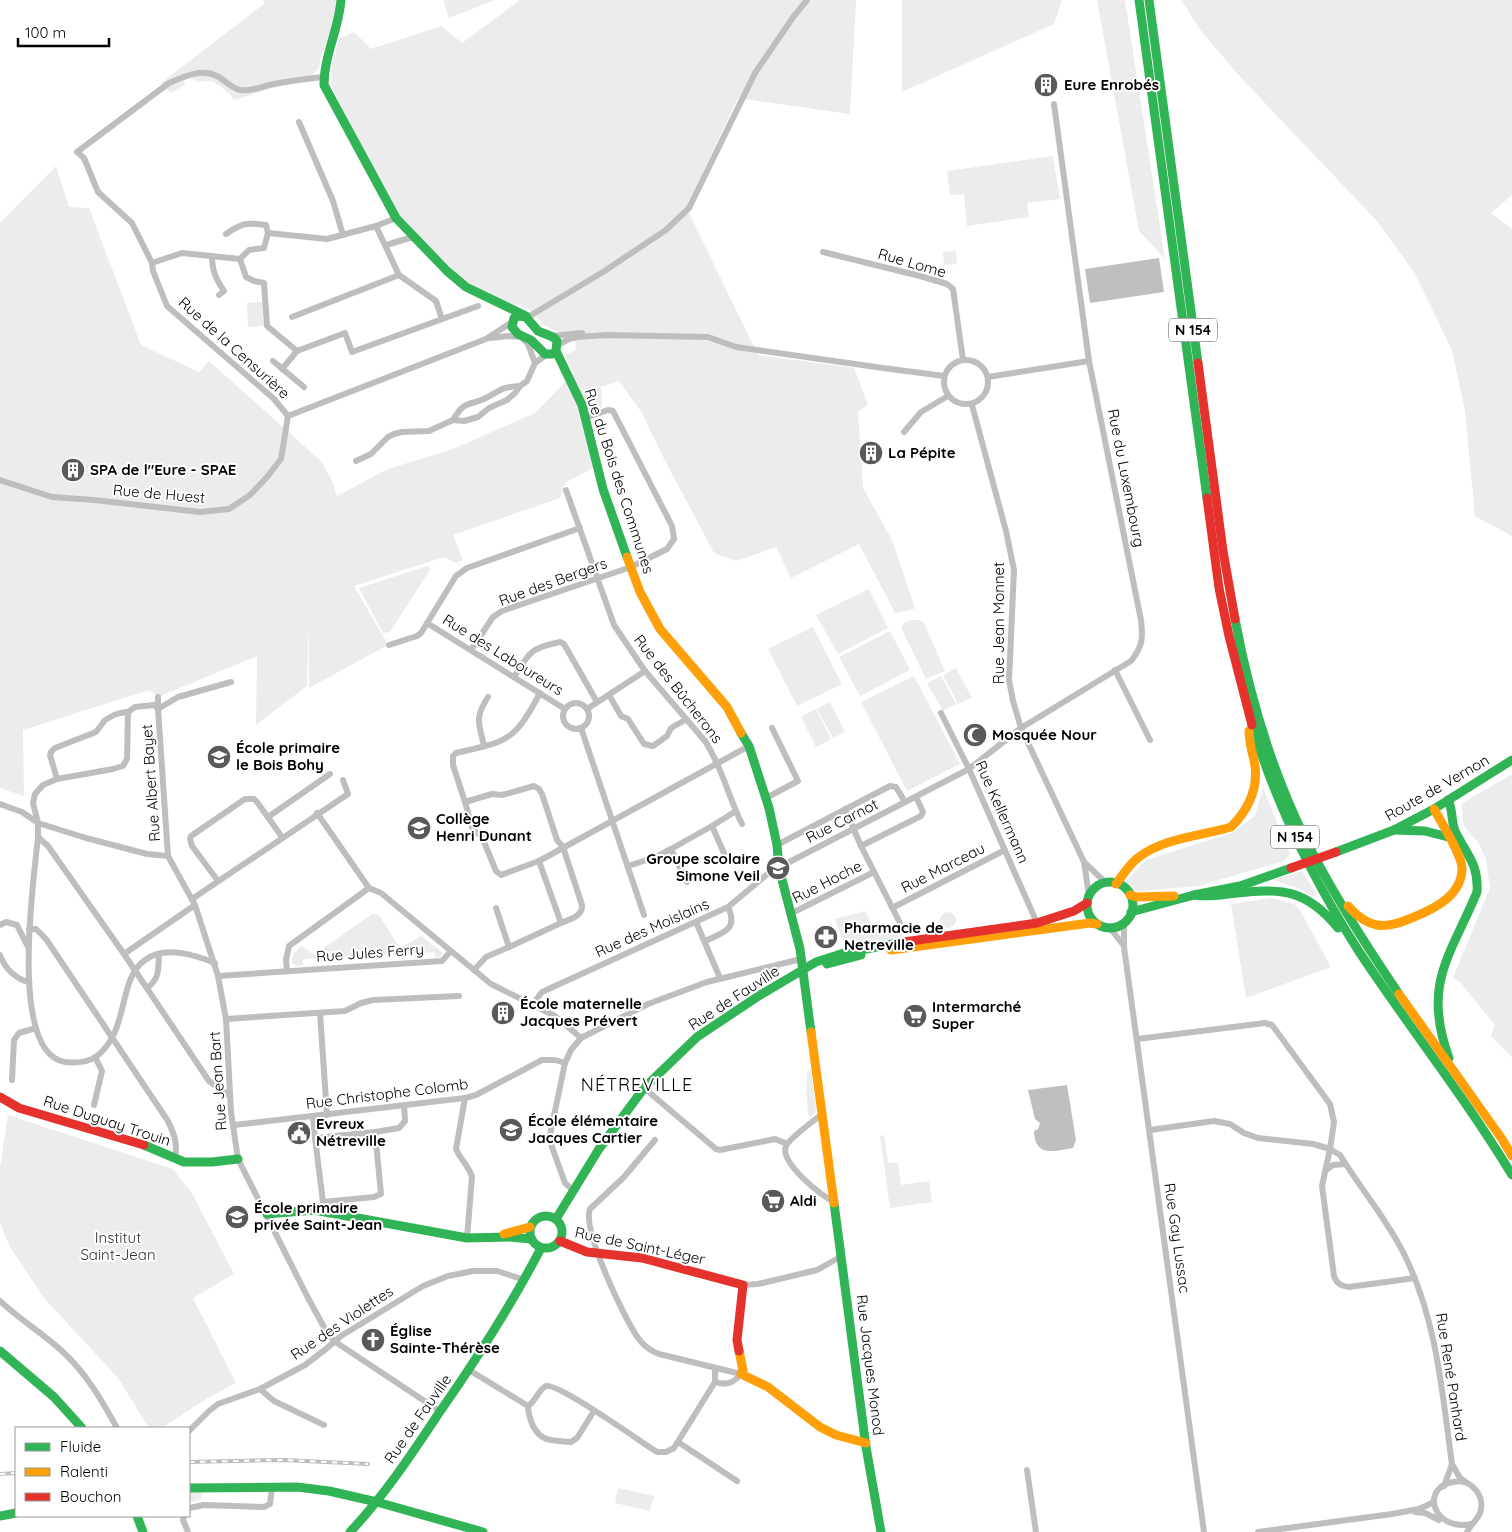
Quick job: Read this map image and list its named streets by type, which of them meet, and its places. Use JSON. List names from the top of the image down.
{
  "streets": {
    "main road": [
      "N 154",
      "Rue du Bois des Communes",
      "Route de Vernon",
      "Rue de Fauville",
      "Rue Duguay Trouin",
      "Rue de Saint-Léger",
      "Rue Jacques Monod"
    ],
    "street": [
      "Rue Lome",
      "Rue de la Censurière",
      "Rue du Luxembourg",
      "Rue de Huest",
      "Rue des Bergers",
      "Rue Jean Monnet",
      "Rue des Laboureurs",
      "Rue des Bûcherons",
      "Rue Albert Bayet",
      "Rue Kellermann",
      "Rue Carnot",
      "Rue Marceau",
      "Rue Hoche",
      "Rue des Moislains",
      "Rue Jules Ferry",
      "Rue Jean Bart",
      "Rue Christophe Colomb",
      "Rue Gay Lussac",
      "Rue des Violettes",
      "Rue René Panhard"
    ]
  },
  "crossings": [
    ["Rue Lome", "Rue Jean Monnet"],
    ["Rue de la Censurière", "Rue du Bois des Communes"],
    ["Rue de la Censurière", "Rue de Huest"],
    ["Rue du Luxembourg", "Rue Jean Monnet"],
    ["Rue du Luxembourg", "Rue Kellermann"],
    ["Rue du Luxembourg", "Rue Carnot"],
    ["Rue du Bois des Communes", "Rue des Bergers"],
    ["Rue du Bois des Communes", "Rue Carnot"],
    ["Rue du Bois des Communes", "Rue Hoche"],
    ["Rue du Bois des Communes", "Rue des Moislains"],
    ["Rue du Bois des Communes", "Rue de Fauville"],
    ["Rue du Bois des Communes", "Rue Jacques Monod"],
    ["Rue des Bergers", "Rue des Laboureurs"],
    ["Rue des Bergers", "Rue des Bûcherons"],
    ["Rue Jean Monnet", "Rue de Fauville"],
    ["Rue Jean Monnet", "Rue Gay Lussac"],
    ["Rue Albert Bayet", "Rue Jean Bart"],
    ["Rue Kellermann", "Rue Carnot"],
    ["Rue Kellermann", "Rue Marceau"],
    ["Rue Kellermann", "Rue de Fauville"],
    ["Rue Carnot", "Rue des Moislains"],
    ["Rue Jules Ferry", "Rue Jean Bart"],
    ["Rue de Fauville", "Rue Jean Bart"],
    ["Rue de Fauville", "Rue Gay Lussac"],
    ["Rue de Fauville", "Rue de Saint-Léger"],
    ["Rue de Fauville", "Rue des Violettes"],
    ["Rue de Fauville", "Rue Jacques Monod"],
    ["Rue Jean Bart", "Rue Christophe Colomb"],
    ["Rue Jean Bart", "Rue Duguay Trouin"],
    ["Rue Jean Bart", "Rue des Violettes"]
  ],
  "districts": ["NÉTREVILLE"],
  "parks": ["Institut Saint-Jean"],
  "places": {
    "building": [
      "Eure Enrobés",
      "La Pépite",
      "SPA de l\"Eure - SPAE",
      "École maternelle Jacques Prévert"
    ],
    "mosque": ["Mosquée Nour"],
    "school or university": [
      "École primaire le Bois Bohy",
      "Collège Henri Dunant",
      "Groupe scolaire Simone Veil",
      "École élémentaire Jacques Cartier",
      "École primaire privée Saint-Jean"
    ],
    "pharmacy": ["Pharmacie de Netreville"],
    "supermarket": ["Intermarché Super", "Aldi"],
    "public building": ["Evreux Nétreville"],
    "church": ["Église Sainte-Thérèse"]
  },
  "legend": ["Fluide", "Ralenti", "Bouchon"],
  "scale_bar": "100 m"
}
